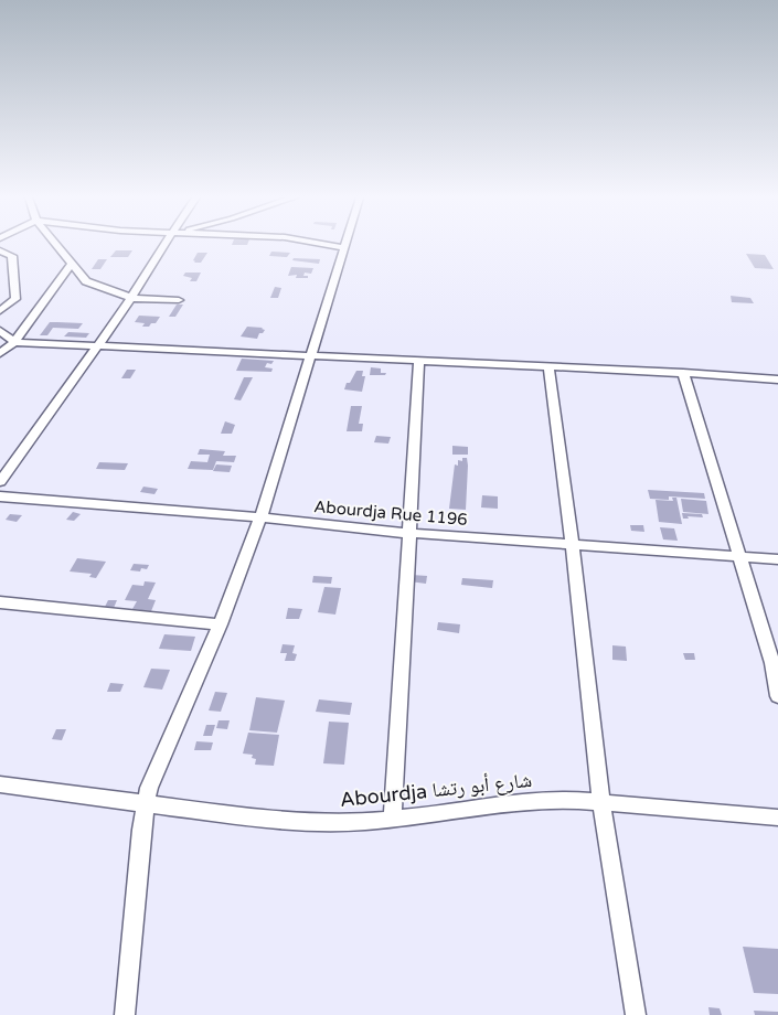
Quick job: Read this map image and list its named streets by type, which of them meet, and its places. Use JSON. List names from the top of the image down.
{
  "streets": {
    "street": ["Abourdja Rue 1196", "Abourdja شارع أبو رتشا"]
  }
}
